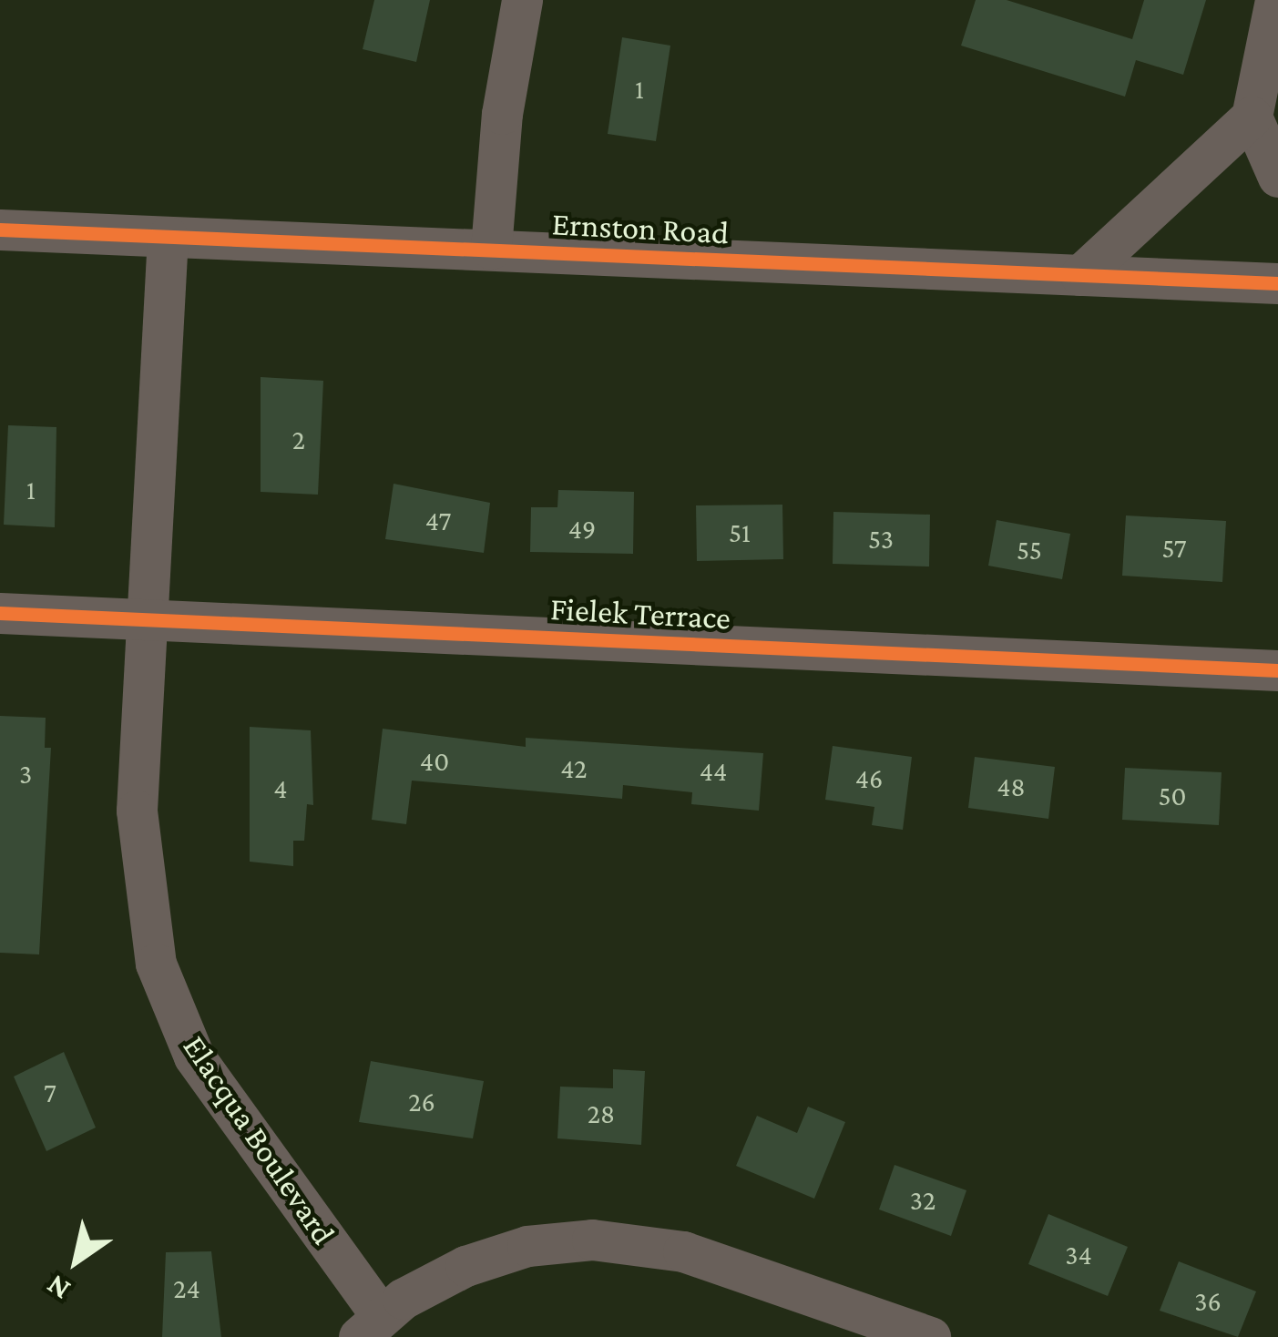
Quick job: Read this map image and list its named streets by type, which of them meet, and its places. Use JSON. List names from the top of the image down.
{
  "streets": {
    "street": ["Ernston Road", "Fielek Terrace", "Elacqua Boulevard"]
  },
  "crossings": [
    ["Ernston Road", "Elacqua Boulevard"],
    ["Fielek Terrace", "Elacqua Boulevard"]
  ],
  "house_numbers": [
    "1",
    "2",
    "1",
    "47",
    "49",
    "51",
    "53",
    "57",
    "55",
    "40",
    "42",
    "44",
    "3",
    "46",
    "48",
    "4",
    "50",
    "7",
    "26",
    "28",
    "32",
    "34",
    "24",
    "36"
  ],
  "north": "bottom left"
}
